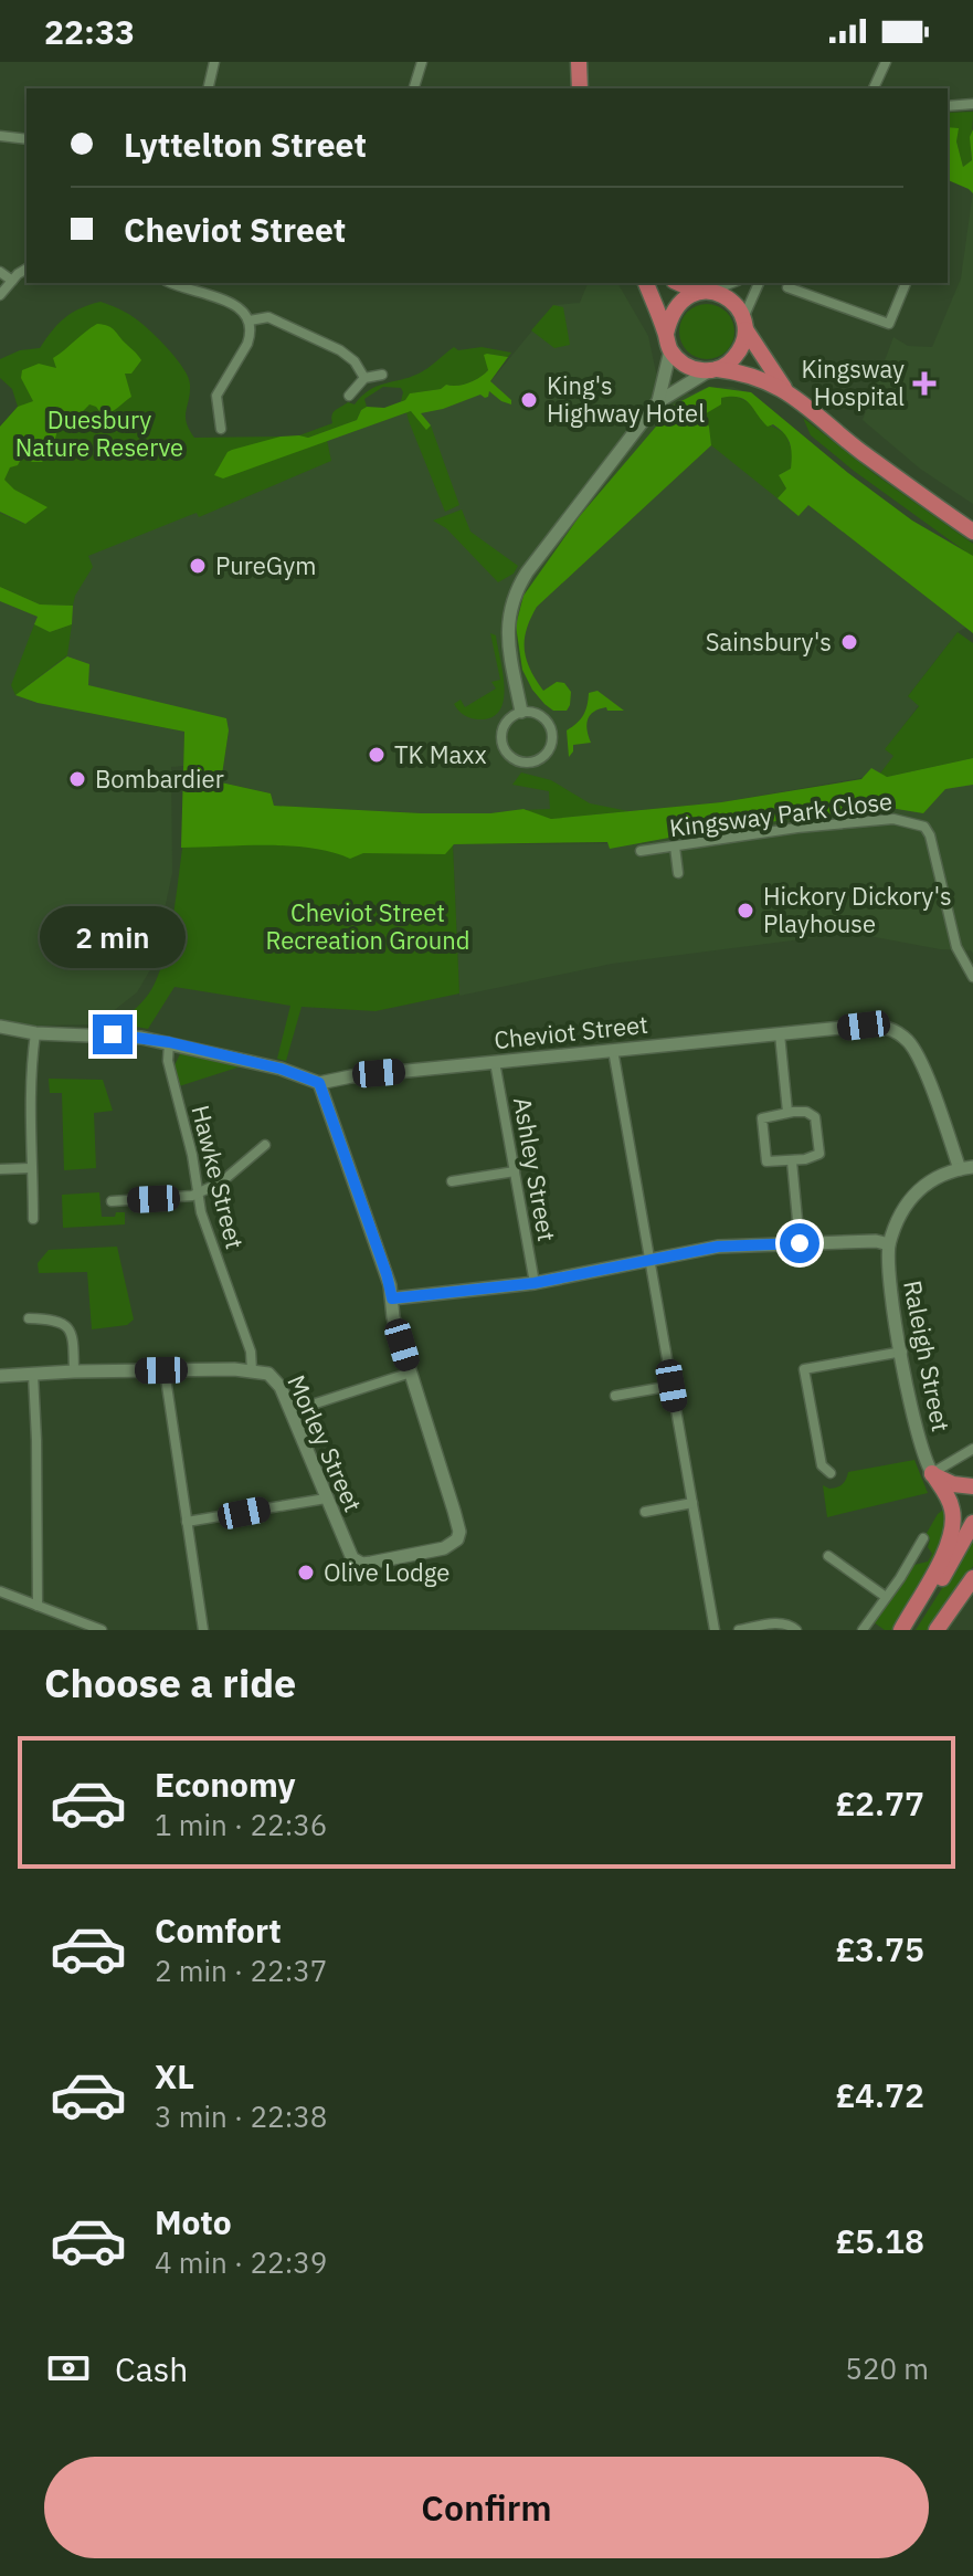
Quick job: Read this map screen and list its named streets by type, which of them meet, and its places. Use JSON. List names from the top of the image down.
{
  "streets": {
    "street": [
      "Kingsway Park Close",
      "Cheviot Street",
      "Ashley Street",
      "Hawke Street",
      "Raleigh Street",
      "Morley Street"
    ]
  },
  "crossings": [
    ["Cheviot Street", "Ashley Street"],
    ["Cheviot Street", "Hawke Street"],
    ["Hawke Street", "Morley Street"]
  ],
  "parks": ["Duesbury Nature Reserve", "Cheviot Street Recreation Ground"],
  "places": {
    "health": ["Kingsway Hospital"],
    "other": [
      "King's Highway Hotel",
      "PureGym",
      "Sainsbury's",
      "TK Maxx",
      "Bombardier",
      "Hickory Dickory's Playhouse",
      "Olive Lodge"
    ]
  },
  "page": {
    "status": "22:33",
    "banner": ["Lyttelton Street", "Cheviot Street"],
    "bubble": "2 min",
    "heading": "Choose a ride",
    "list": [
      {
        "name": "Economy",
        "note": "1 min · 22:36",
        "value": "£2.77"
      },
      {
        "name": "Comfort",
        "note": "2 min · 22:37",
        "value": "£3.75"
      },
      {
        "name": "XL",
        "note": "3 min · 22:38",
        "value": "£4.72"
      },
      {
        "name": "Moto",
        "note": "4 min · 22:39",
        "value": "£5.18"
      }
    ],
    "pay": ["Cash", "520 m"],
    "buttons": "Confirm"
  }
}
